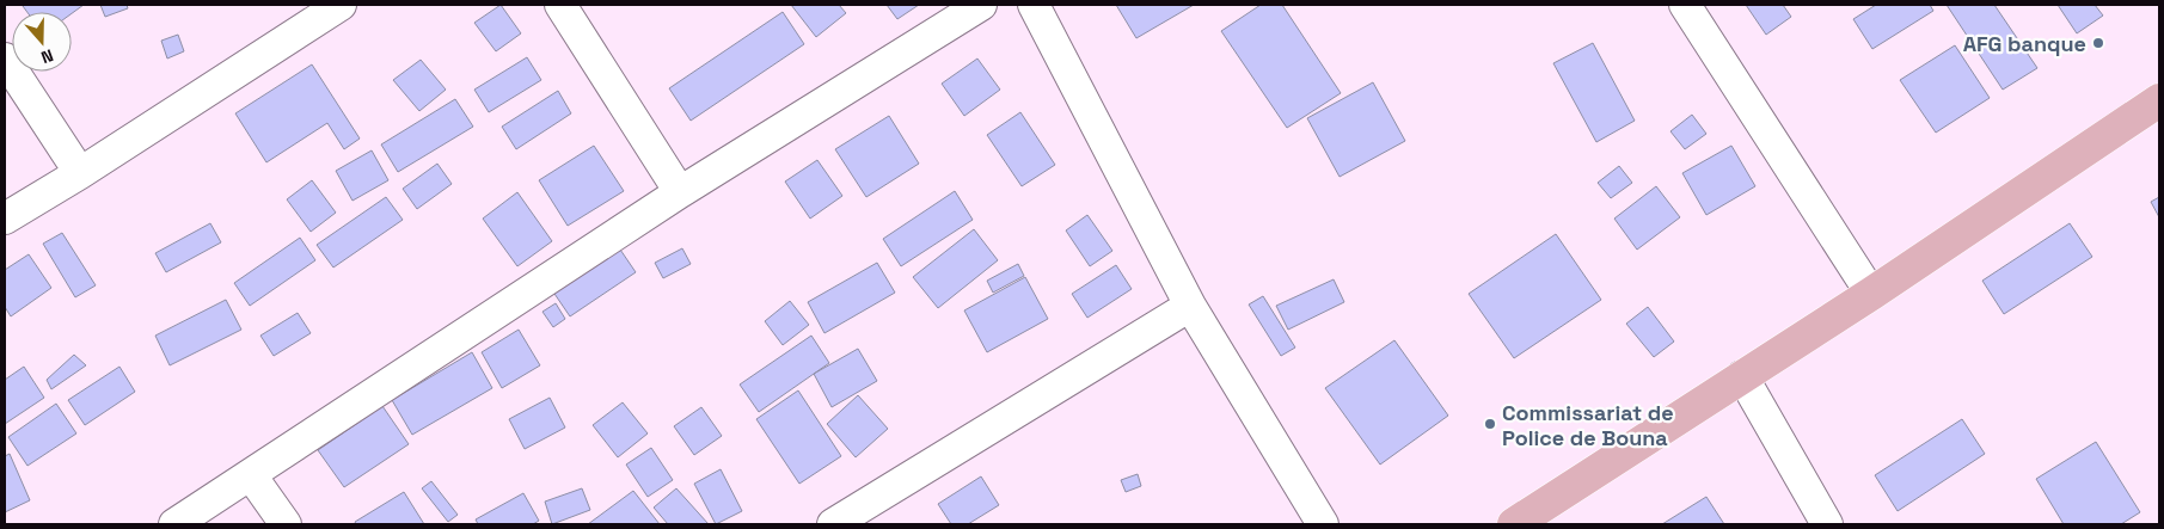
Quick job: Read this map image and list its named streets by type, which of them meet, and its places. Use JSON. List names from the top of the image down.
{
  "places": ["AFG banque", "Commissariat de Police de Bouna"],
  "north": "bottom"
}
